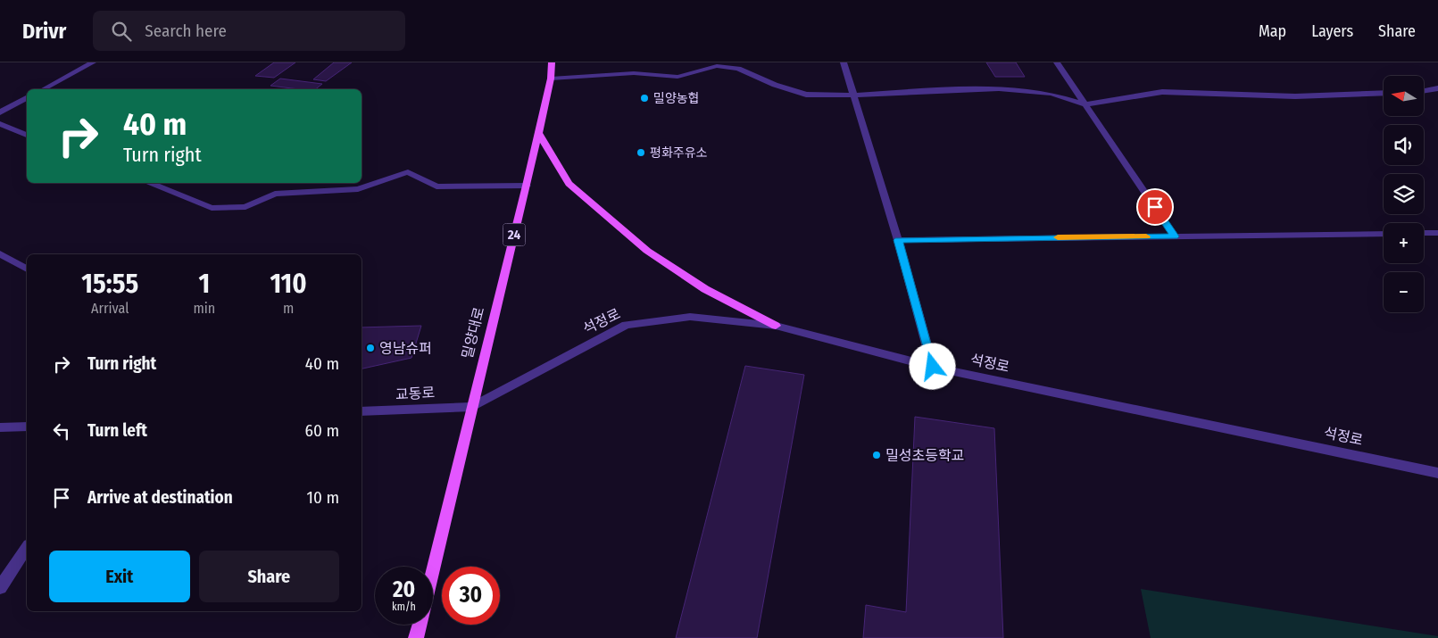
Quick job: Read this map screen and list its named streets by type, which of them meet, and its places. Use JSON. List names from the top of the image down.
{
  "streets": {
    "main road": ["24", "밀양대로"],
    "street": ["석정로", "교동로"]
  },
  "crossings": [
    ["석정로", "밀양대로"],
    ["석정로", "교동로"],
    ["밀양대로", "교동로"]
  ],
  "places": [
    "밀양농협",
    "평화주유소",
    "영남슈퍼",
    "밀성초등학교"
  ],
  "north": "left",
  "page": {
    "header": "Drivr",
    "search": "Search here",
    "nav": ["Map", "Layers", "Share"],
    "map_buttons": ["+", "−"],
    "turn": ["40 m", "Turn right"],
    "eta": [
      "15:55",
      "Arrival",
      "1",
      "min",
      "110",
      "m"
    ],
    "list": [
      {
        "name": "Turn right",
        "value": "40 m"
      },
      {
        "name": "Turn left",
        "value": "60 m"
      },
      {
        "name": "Arrive at destination",
        "value": "10 m"
      }
    ],
    "buttons": ["Exit", "Share"],
    "speed": "20 km/h",
    "limit": "30"
  }
}
